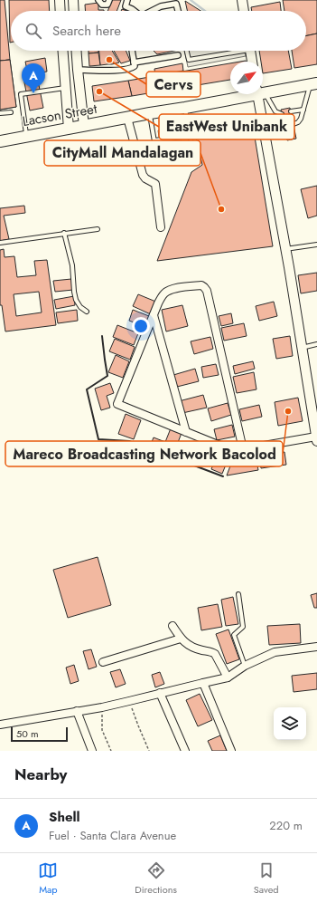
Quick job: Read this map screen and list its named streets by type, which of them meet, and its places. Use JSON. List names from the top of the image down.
{
  "streets": {
    "main road": ["Lacson Street"]
  },
  "places": [
    "Cervs",
    "EastWest Unibank",
    "CityMall Mandalagan",
    "Mareco Broadcasting Network Bacolod"
  ],
  "scale_bar": "50 m",
  "north": "top right",
  "page": {
    "search": "Search here",
    "pins": "A",
    "scale": "50 m",
    "heading": "Nearby",
    "list": [
      {
        "mark": "A",
        "name": "Shell",
        "note": "Fuel · Santa Clara Avenue",
        "value": "220 m"
      }
    ],
    "nav": ["Map", "Directions", "Saved"]
  }
}
